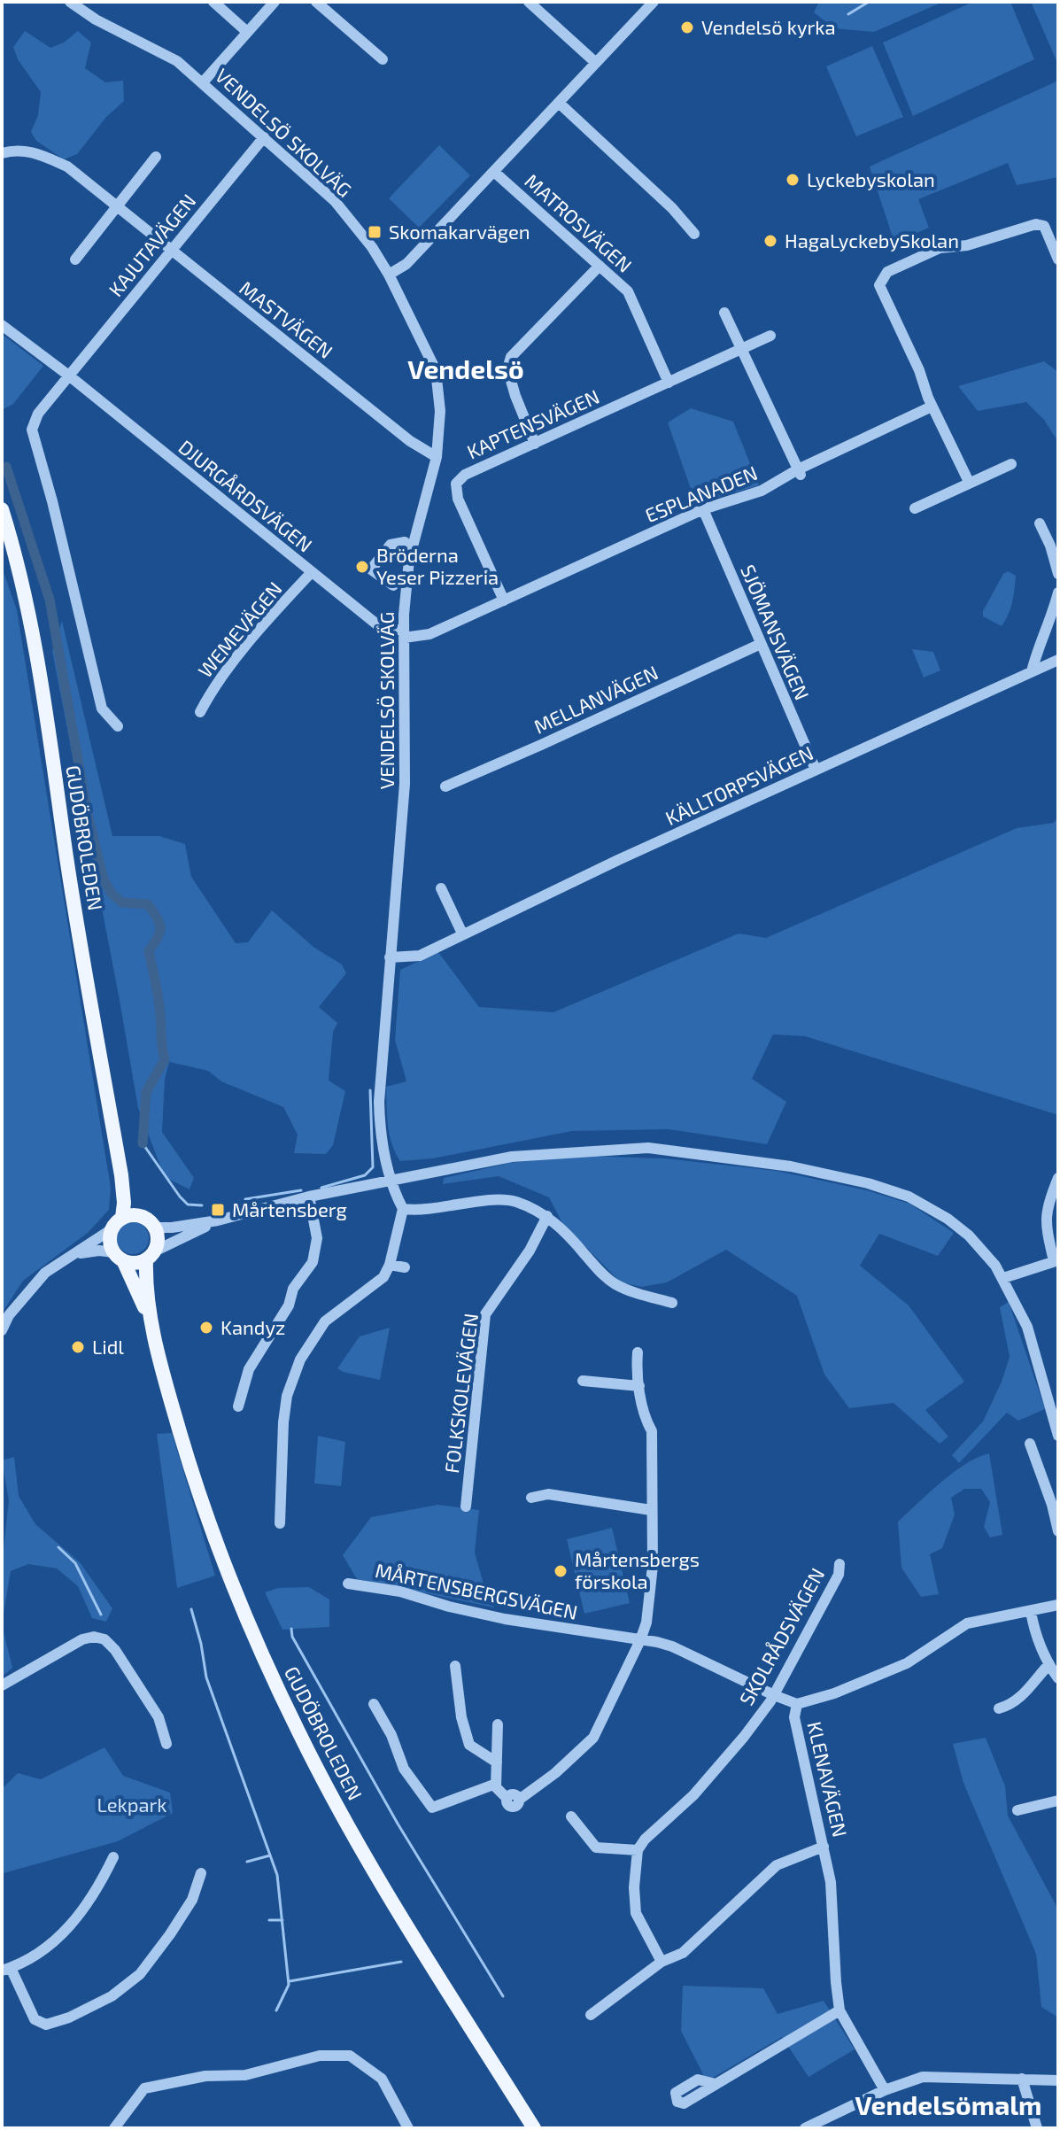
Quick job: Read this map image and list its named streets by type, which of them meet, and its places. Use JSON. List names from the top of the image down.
{
  "streets": {
    "main road": ["GUDÖBROLEDEN"],
    "street": [
      "VENDELSÖ SKOLVÄG",
      "MATROSVÄGEN",
      "KAJUTAVÄGEN",
      "MASTVÄGEN",
      "KAPTENSVÄGEN",
      "ESPLANADEN",
      "DJURGÅRDSVÄGEN",
      "WEMEVÄGEN",
      "SJÖMANSVÄGEN",
      "MELLANVÄGEN",
      "KÄLLTORPSVÄGEN",
      "FOLKSKOLEVÄGEN",
      "MÅRTENSBERGSVÄGEN",
      "SKOLRÅDSVÄGEN",
      "KLENAVÄGEN"
    ]
  },
  "crossings": [
    ["VENDELSÖ SKOLVÄG", "KAJUTAVÄGEN"],
    ["VENDELSÖ SKOLVÄG", "MASTVÄGEN"],
    ["VENDELSÖ SKOLVÄG", "ESPLANADEN"],
    ["VENDELSÖ SKOLVÄG", "DJURGÅRDSVÄGEN"],
    ["VENDELSÖ SKOLVÄG", "KÄLLTORPSVÄGEN"],
    ["MATROSVÄGEN", "KAPTENSVÄGEN"],
    ["KAJUTAVÄGEN", "MASTVÄGEN"],
    ["KAJUTAVÄGEN", "DJURGÅRDSVÄGEN"],
    ["KAPTENSVÄGEN", "ESPLANADEN"],
    ["ESPLANADEN", "DJURGÅRDSVÄGEN"],
    ["ESPLANADEN", "SJÖMANSVÄGEN"],
    ["DJURGÅRDSVÄGEN", "WEMEVÄGEN"],
    ["SJÖMANSVÄGEN", "MELLANVÄGEN"],
    ["SJÖMANSVÄGEN", "KÄLLTORPSVÄGEN"],
    ["MÅRTENSBERGSVÄGEN", "SKOLRÅDSVÄGEN"],
    ["MÅRTENSBERGSVÄGEN", "KLENAVÄGEN"]
  ],
  "districts": ["Vendelsö", "Vendelsömalm"],
  "parks": ["Lekpark"],
  "places": {
    "other": [
      "Vendelsö kyrka",
      "Lyckebyskolan",
      "HagaLyckebySkolan",
      "Bröderna Yeser Pizzeria",
      "Kandyz",
      "Lidl",
      "Mårtensbergs förskola"
    ],
    "transit": ["Skomakarvägen", "Mårtensberg"]
  }
}
